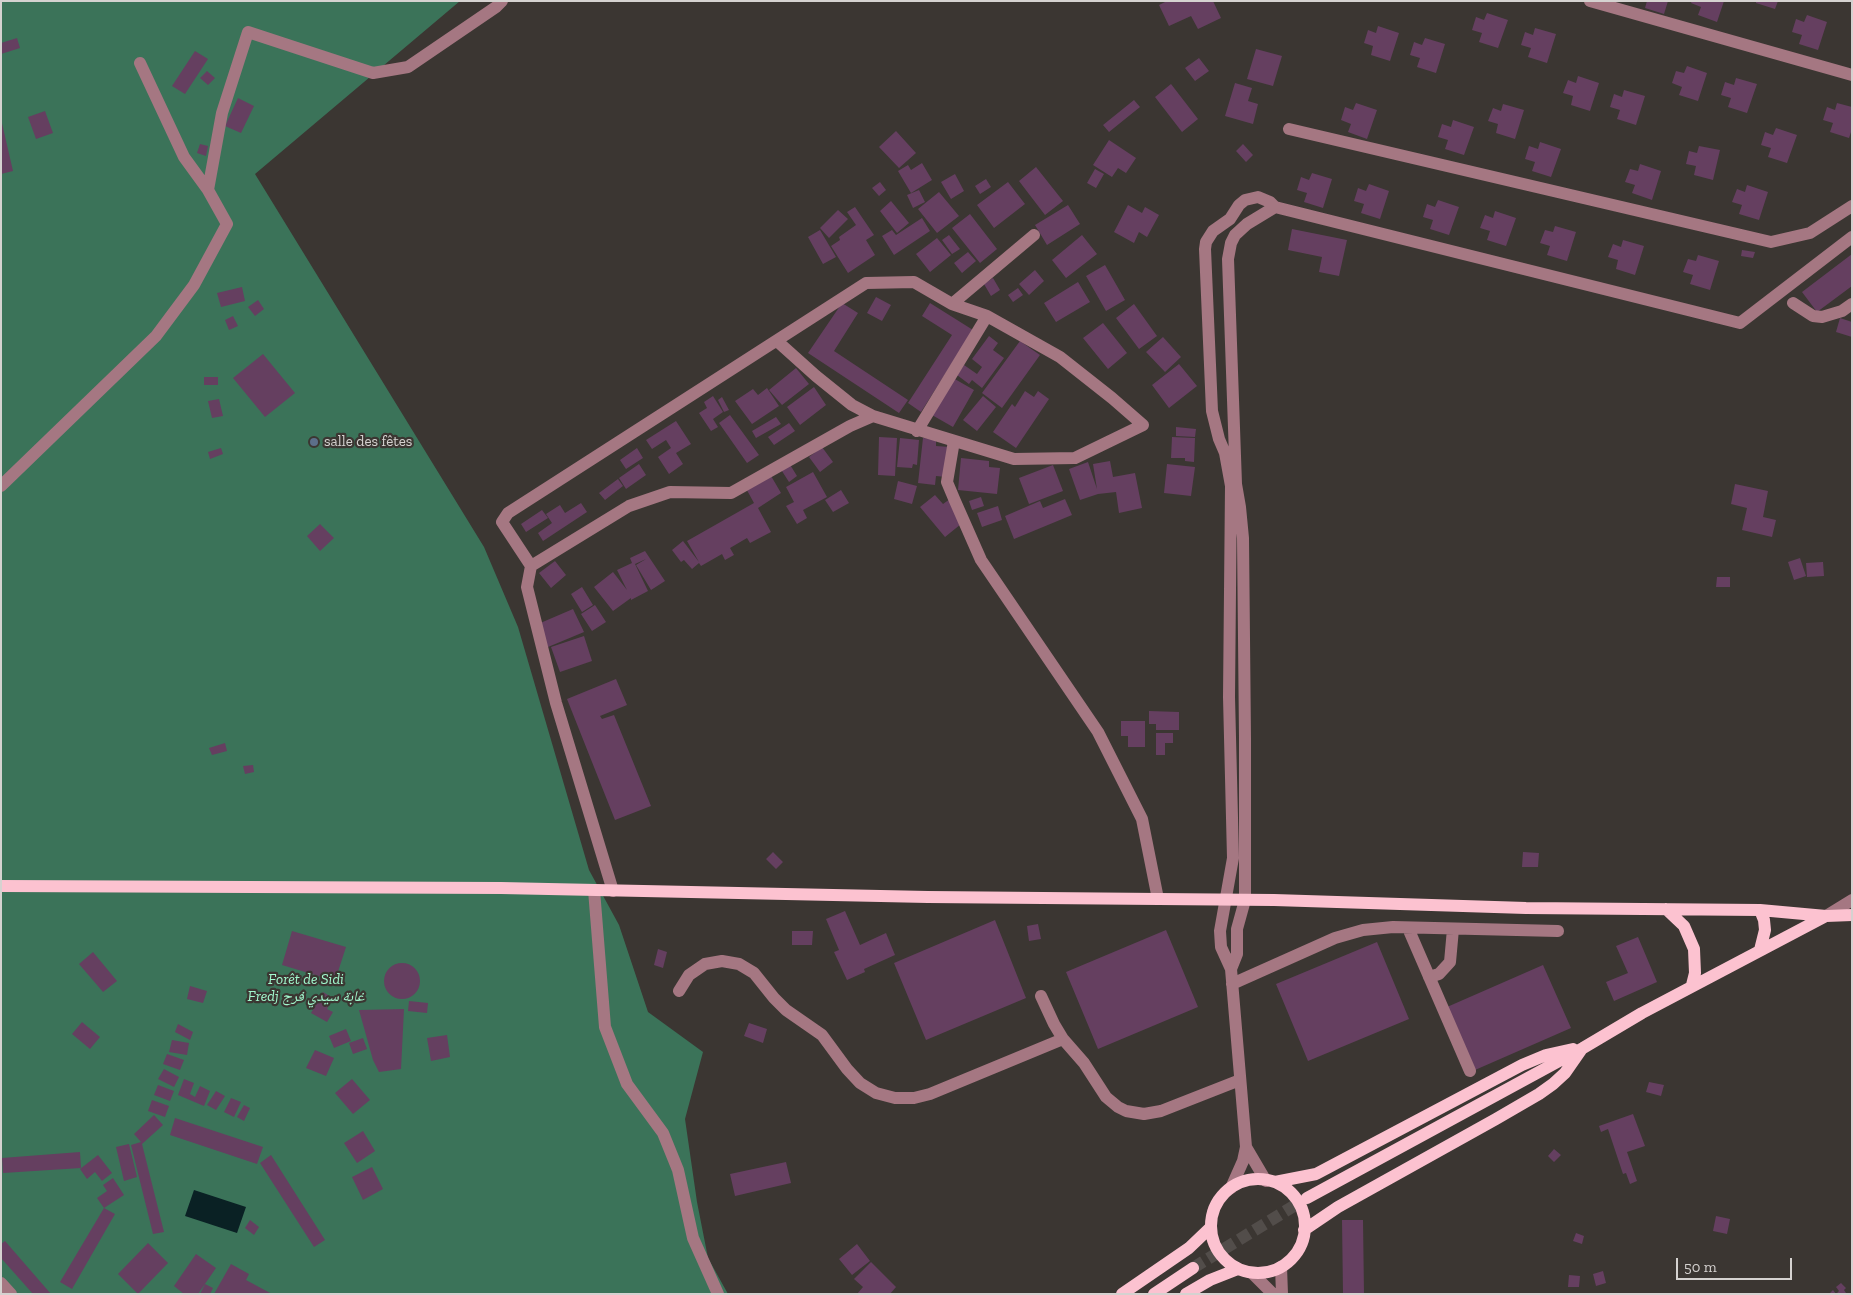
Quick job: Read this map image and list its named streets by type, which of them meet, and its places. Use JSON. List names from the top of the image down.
{
  "parks": ["Forêt de Sidi Fredj غابة سيدي فرج"],
  "places": ["salle des fêtes"],
  "scale_bar": "50 m"
}
